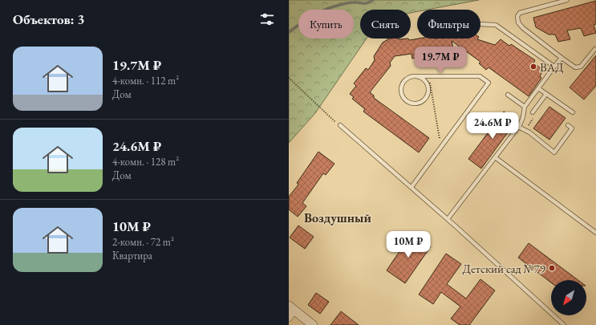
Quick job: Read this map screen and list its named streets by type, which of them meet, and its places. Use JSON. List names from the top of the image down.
{
  "districts": ["Воздушный"],
  "places": ["ВАД", "Детский сад №79"],
  "north": "bottom left",
  "page": {
    "heading": "Объектов: 3",
    "chip": ["Купить", "Снять", "Фильтры"],
    "list": [
      {
        "name": "19.7M ₽",
        "note": "4-комн. · 112 m² · Дом"
      },
      {
        "name": "24.6M ₽",
        "note": "4-комн. · 128 m² · Дом"
      },
      {
        "name": "10M ₽",
        "note": "2-комн. · 72 m² · Квартира"
      }
    ],
    "price": ["19.7M ₽", "24.6M ₽", "10M ₽"]
  }
}
